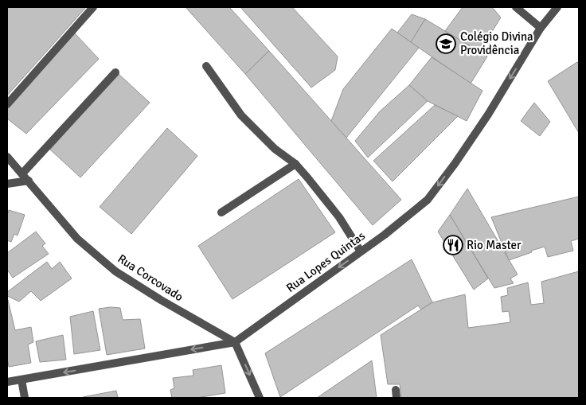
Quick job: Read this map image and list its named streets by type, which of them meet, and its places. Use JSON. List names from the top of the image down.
{
  "streets": {
    "street": ["Rua Lopes Quintas", "Rua Corcovado"]
  },
  "crossings": [
    ["Rua Lopes Quintas", "Rua Corcovado"]
  ],
  "one_way": ["Rua Lopes Quintas"],
  "places": {
    "school or university": ["Colégio Divina Providência"],
    "restaurant": ["Rio Master"]
  }
}
